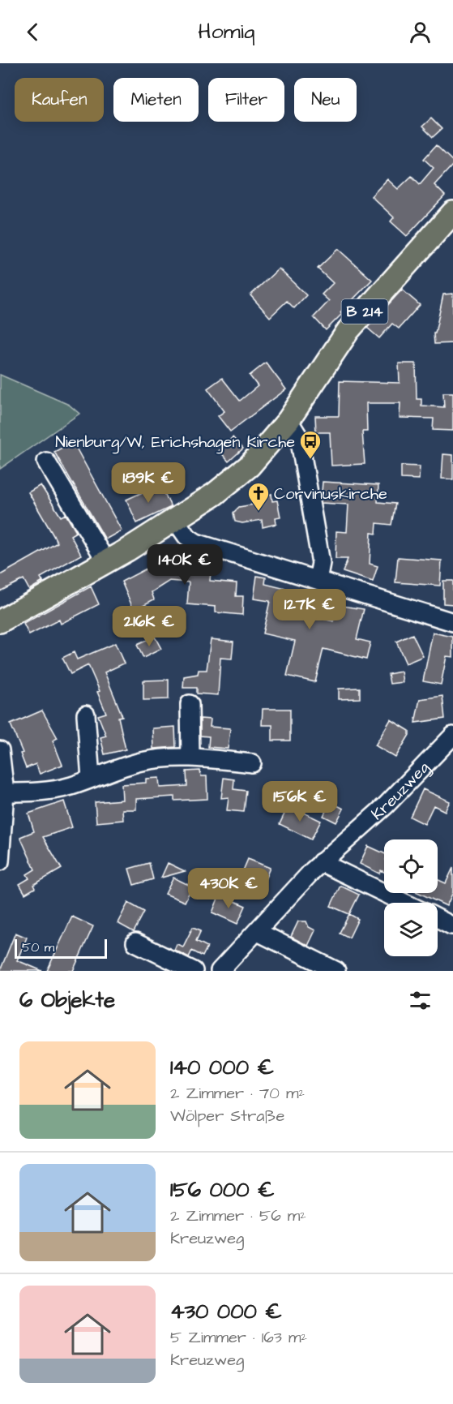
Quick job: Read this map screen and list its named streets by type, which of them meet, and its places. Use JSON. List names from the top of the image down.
{
  "streets": {
    "main road": ["B 214"],
    "street": ["Kreuzweg"]
  },
  "places": {
    "bus stop": ["Nienburg/W, Erichshagen Kirche"],
    "church": ["Corvinuskirche"]
  },
  "scale_bar": "50 m",
  "page": {
    "header": "Homiq",
    "chip": [
      "Kaufen",
      "Mieten",
      "Filter",
      "Neu"
    ],
    "price": [
      "189K €",
      "140K €",
      "127K €",
      "216K €",
      "156K €",
      "430K €"
    ],
    "scale": "50 m",
    "heading": "6 Objekte",
    "list": [
      {
        "name": "140 000 €",
        "note": "2 Zimmer · 70 m² · Wölper Straße"
      },
      {
        "name": "156 000 €",
        "note": "2 Zimmer · 56 m² · Kreuzweg"
      },
      {
        "name": "430 000 €",
        "note": "5 Zimmer · 163 m² · Kreuzweg"
      }
    ]
  }
}
